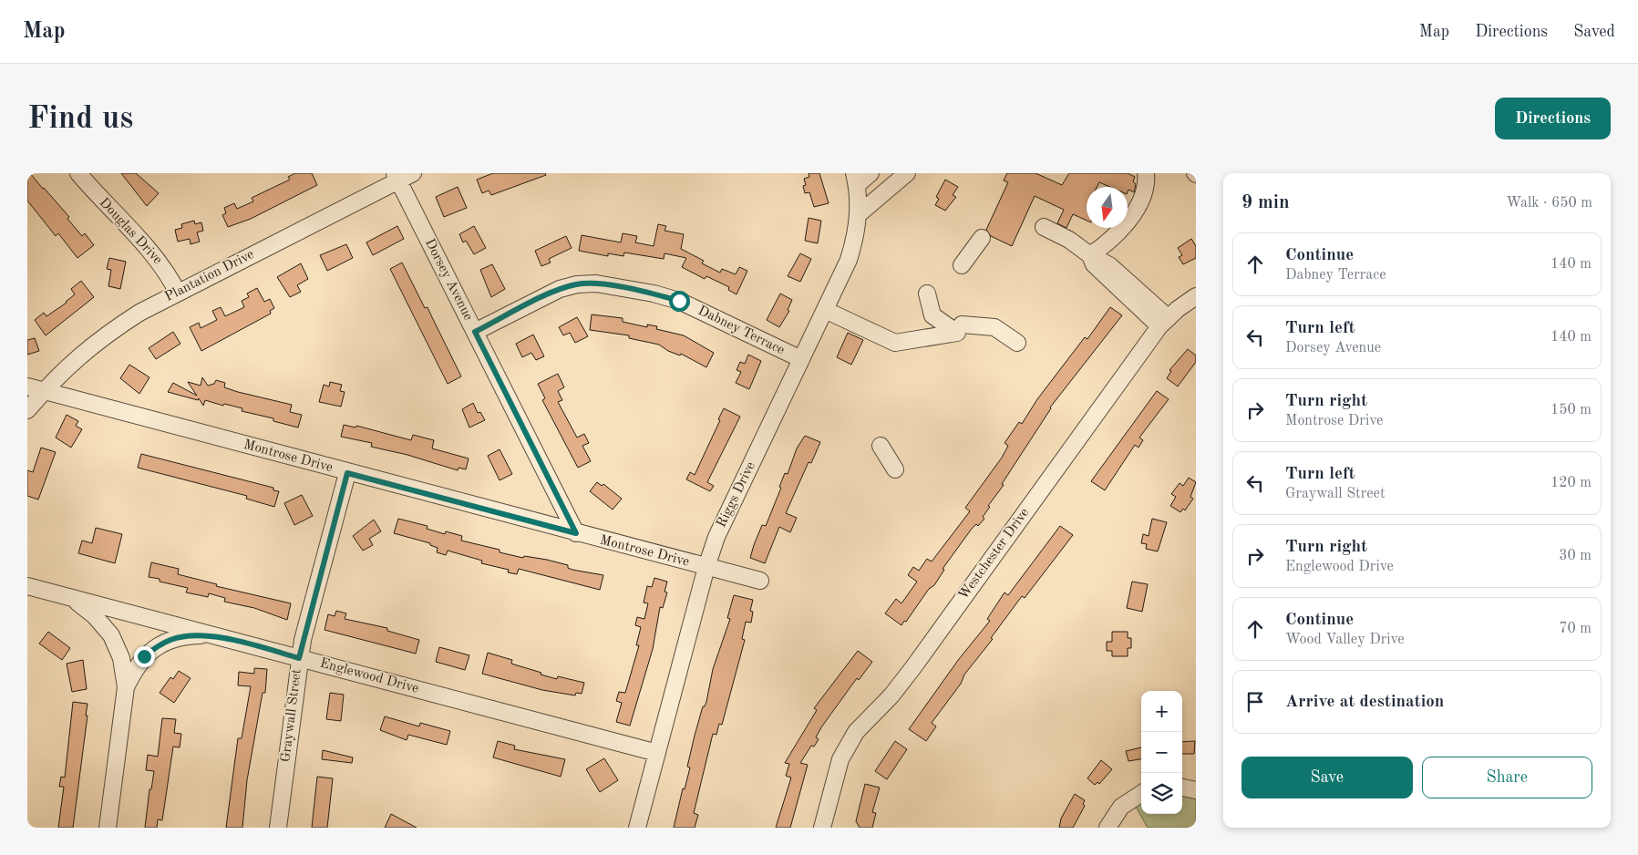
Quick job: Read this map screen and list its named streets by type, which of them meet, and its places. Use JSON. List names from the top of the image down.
{
  "streets": {
    "street": [
      "Douglas Drive",
      "Plantation Drive",
      "Dorsey Avenue",
      "Dabney Terrace",
      "Montrose Drive",
      "Riggs Drive",
      "Westchester Drive",
      "Englewood Drive",
      "Graywall Street"
    ]
  },
  "crossings": [
    ["Douglas Drive", "Plantation Drive"],
    ["Plantation Drive", "Dorsey Avenue"],
    ["Plantation Drive", "Montrose Drive"],
    ["Dorsey Avenue", "Dabney Terrace"],
    ["Dorsey Avenue", "Montrose Drive"],
    ["Dabney Terrace", "Riggs Drive"],
    ["Montrose Drive", "Riggs Drive"],
    ["Montrose Drive", "Graywall Street"],
    ["Riggs Drive", "Englewood Drive"],
    ["Englewood Drive", "Graywall Street"]
  ],
  "north": "bottom",
  "page": {
    "header": "Map",
    "nav": ["Map", "Directions", "Saved"],
    "buttons": [
      "Directions",
      ["Save", "Share"]
    ],
    "title": "Find us",
    "heading": ["9 min", "Walk · 650 m"],
    "list": [
      ["Continue", "Dabney Terrace", "140 m"],
      ["Turn left", "Dorsey Avenue", "140 m"],
      ["Turn right", "Montrose Drive", "150 m"],
      ["Turn left", "Graywall Street", "120 m"],
      ["Turn right", "Englewood Drive", "30 m"],
      ["Continue", "Wood Valley Drive", "70 m"],
      "Arrive at destination"
    ],
    "map_buttons": ["+", "−"]
  }
}
